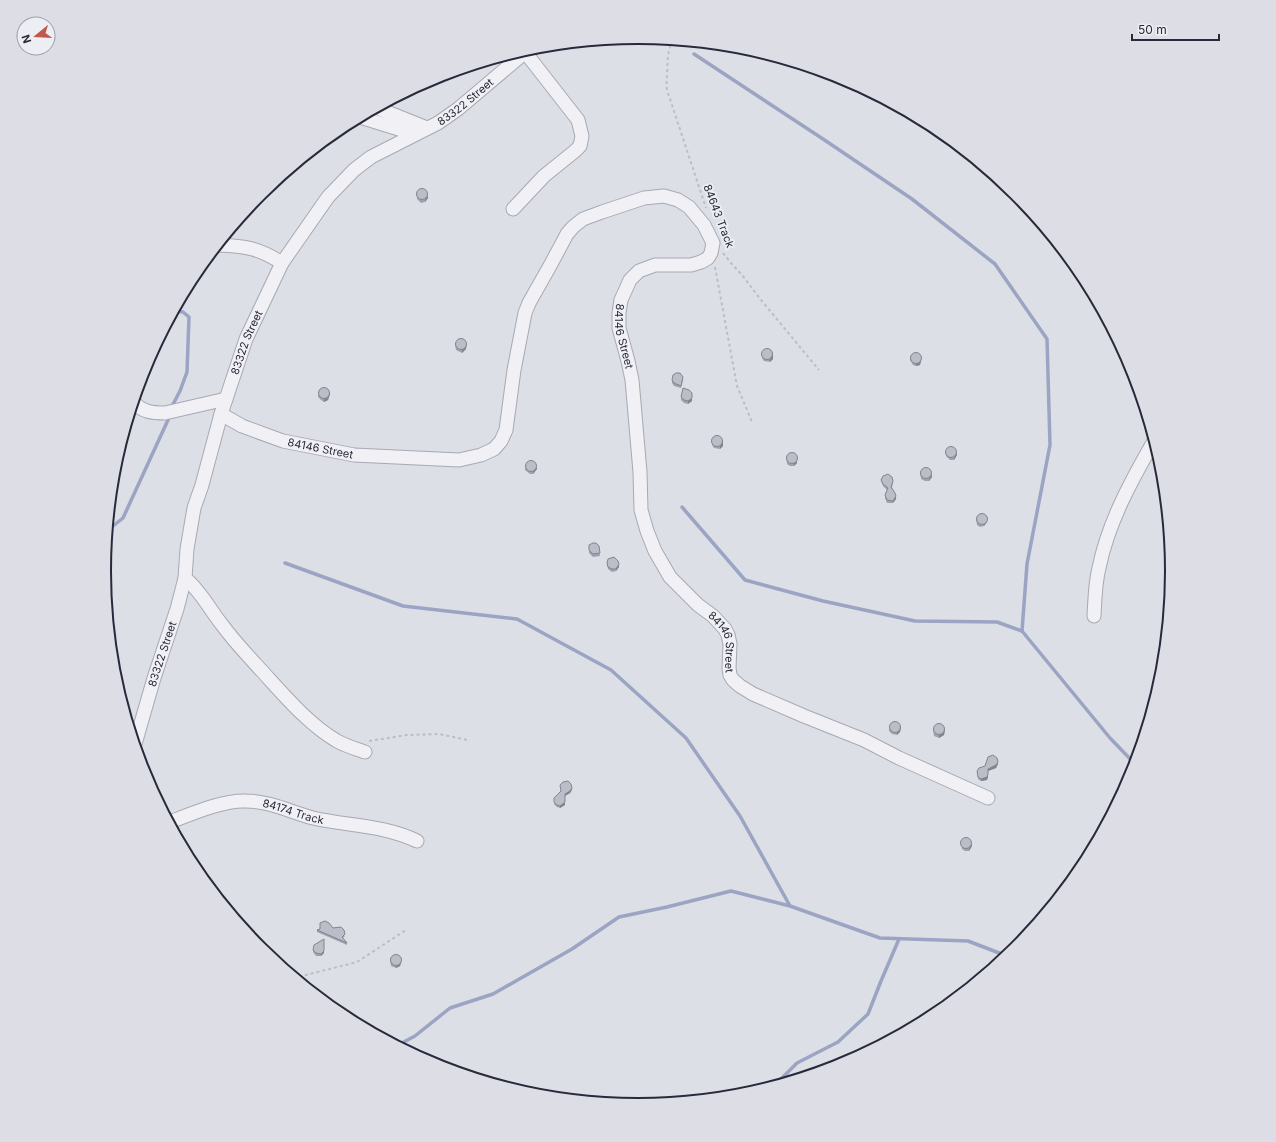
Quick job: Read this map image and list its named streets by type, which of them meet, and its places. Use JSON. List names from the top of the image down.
{
  "streets": {
    "street": ["83322 Street", "84146 Street", "84174 Track"],
    "path": ["84643 Track"]
  },
  "crossings": [
    ["83322 Street", "84146 Street"]
  ],
  "scale_bar": "50 m",
  "north": "left"
}
